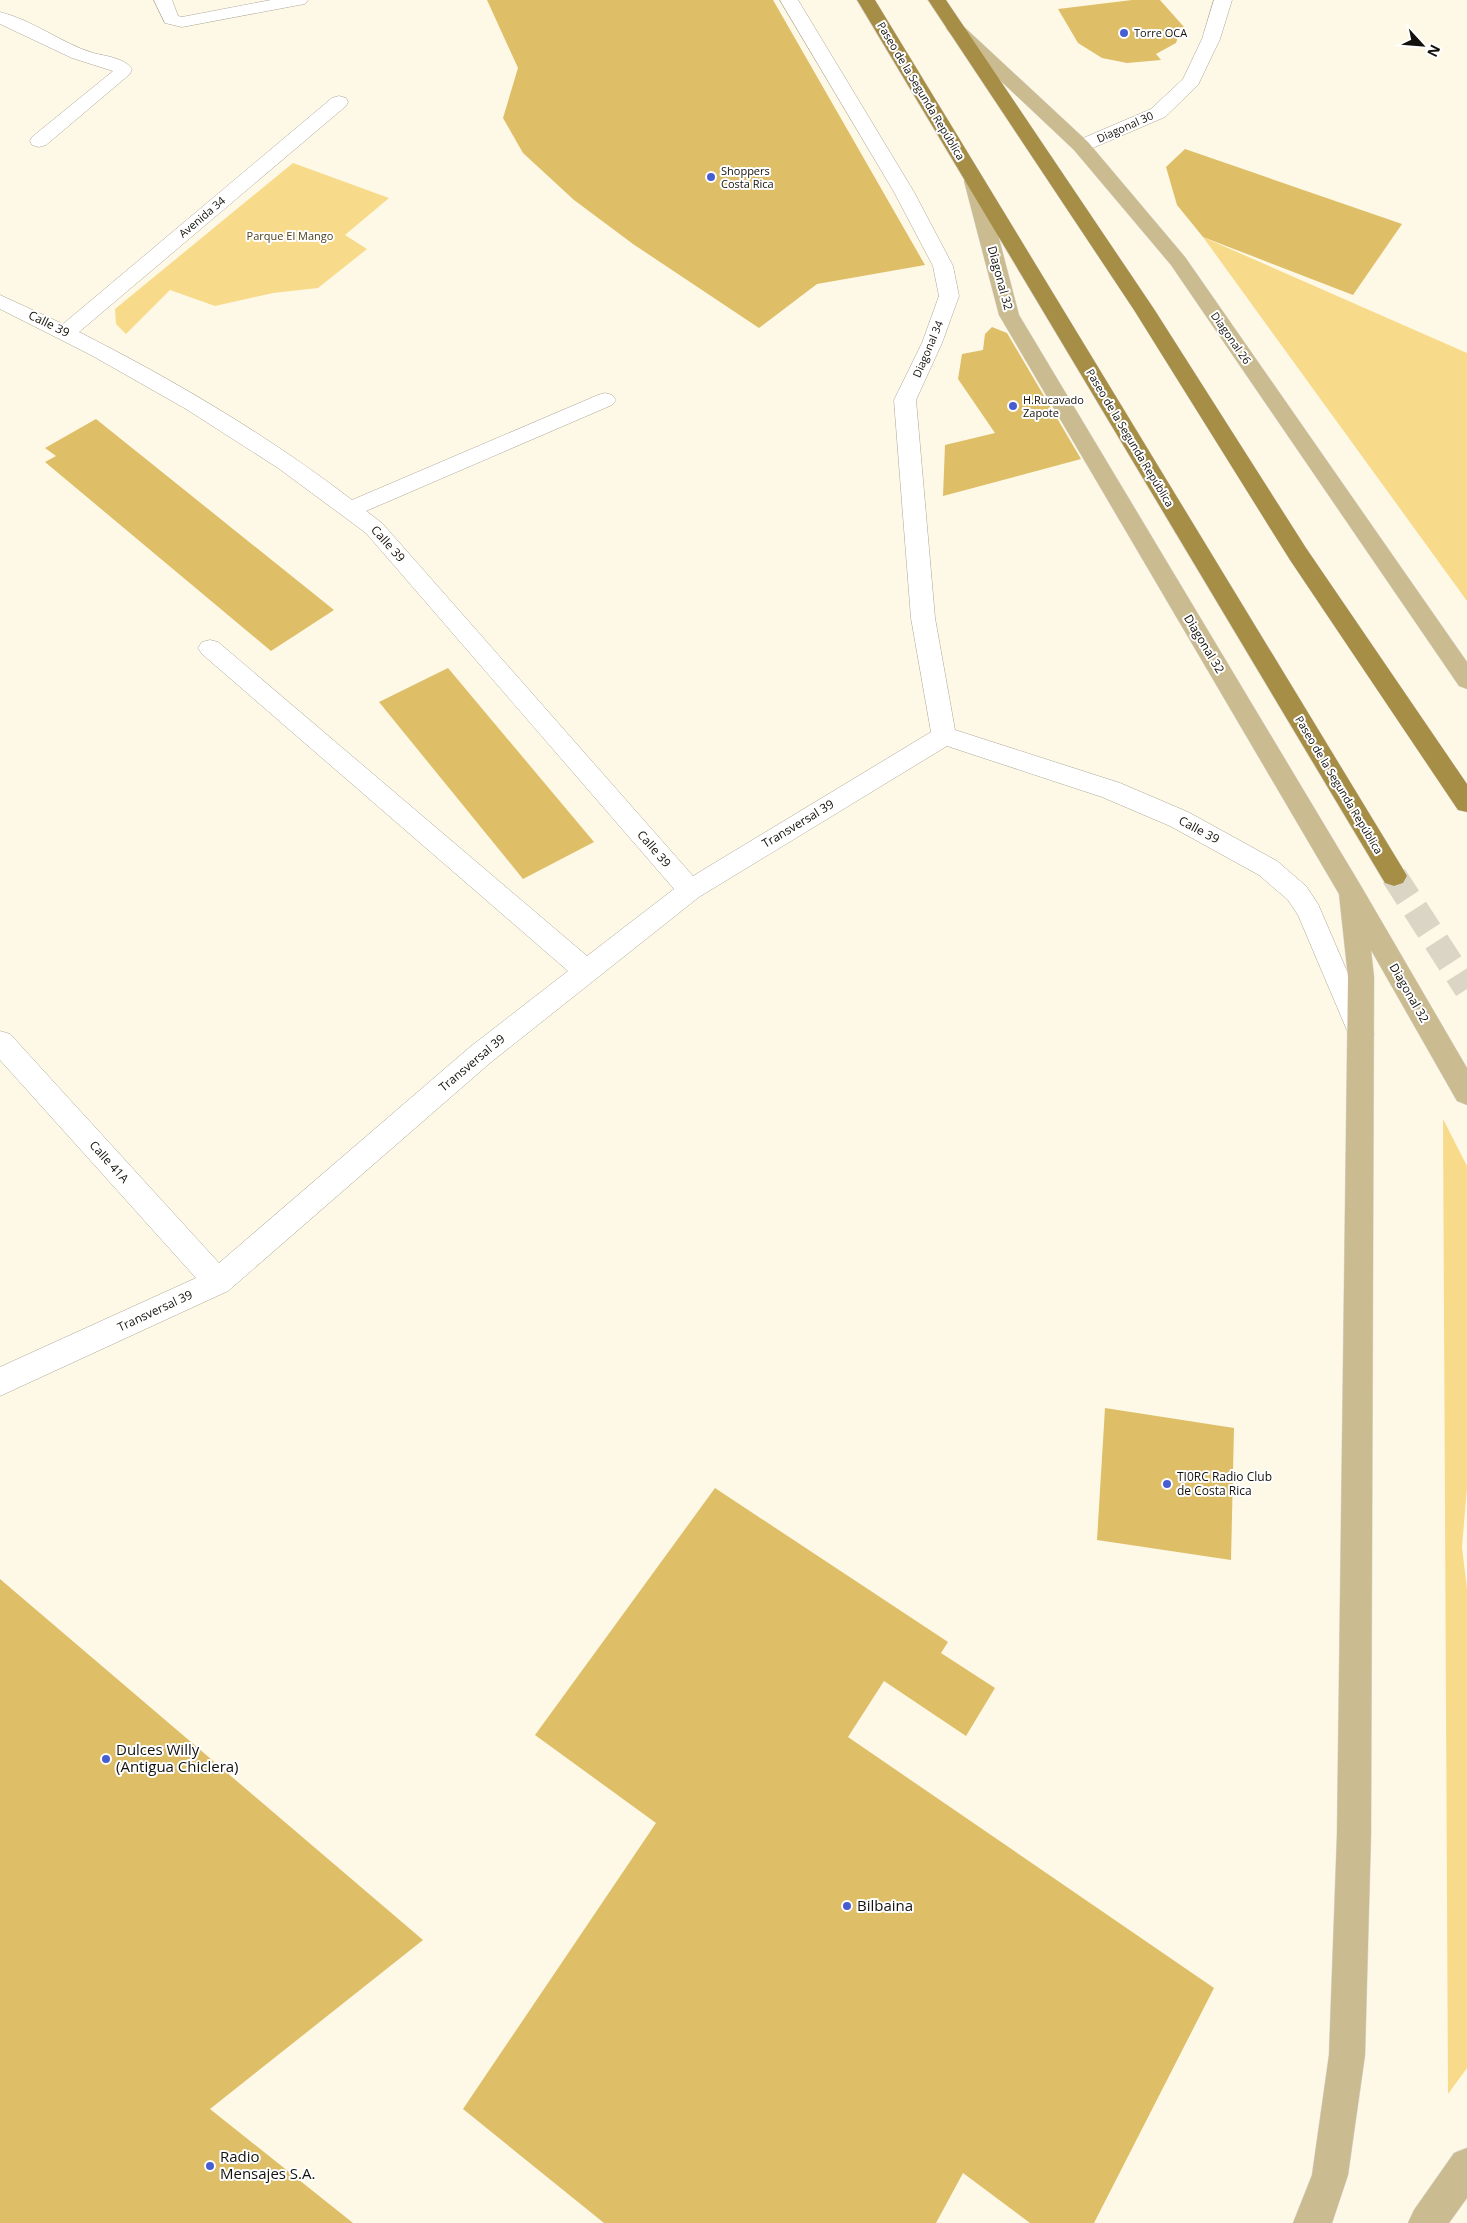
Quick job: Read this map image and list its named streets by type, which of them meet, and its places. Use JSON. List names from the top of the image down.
{
  "streets": {
    "highway": ["Paseo de la Segunda República"],
    "main road": ["Diagonal 32", "Diagonal 26"],
    "street": [
      "Diagonal 30",
      "Avenida 34",
      "Calle 39",
      "Diagonal 34",
      "Transversal 39",
      "Calle 41A"
    ]
  },
  "crossings": [
    ["Paseo de la Segunda República", "Diagonal 32"],
    ["Diagonal 30", "Diagonal 26"],
    ["Avenida 34", "Calle 39"],
    ["Calle 39", "Diagonal 34"],
    ["Calle 39", "Transversal 39"],
    ["Diagonal 34", "Transversal 39"],
    ["Transversal 39", "Calle 41A"]
  ],
  "parks": ["Parque El Mango"],
  "places": [
    "Torre OCA",
    "Shoppers Costa Rica",
    "H.Rucavado Zapote",
    "TI0RC Radio Club de Costa Rica",
    "Dulces Willy (Antigua Chiclera)",
    "Bilbaina",
    "Radio Mensajes S.A."
  ],
  "north": "bottom right"
}
